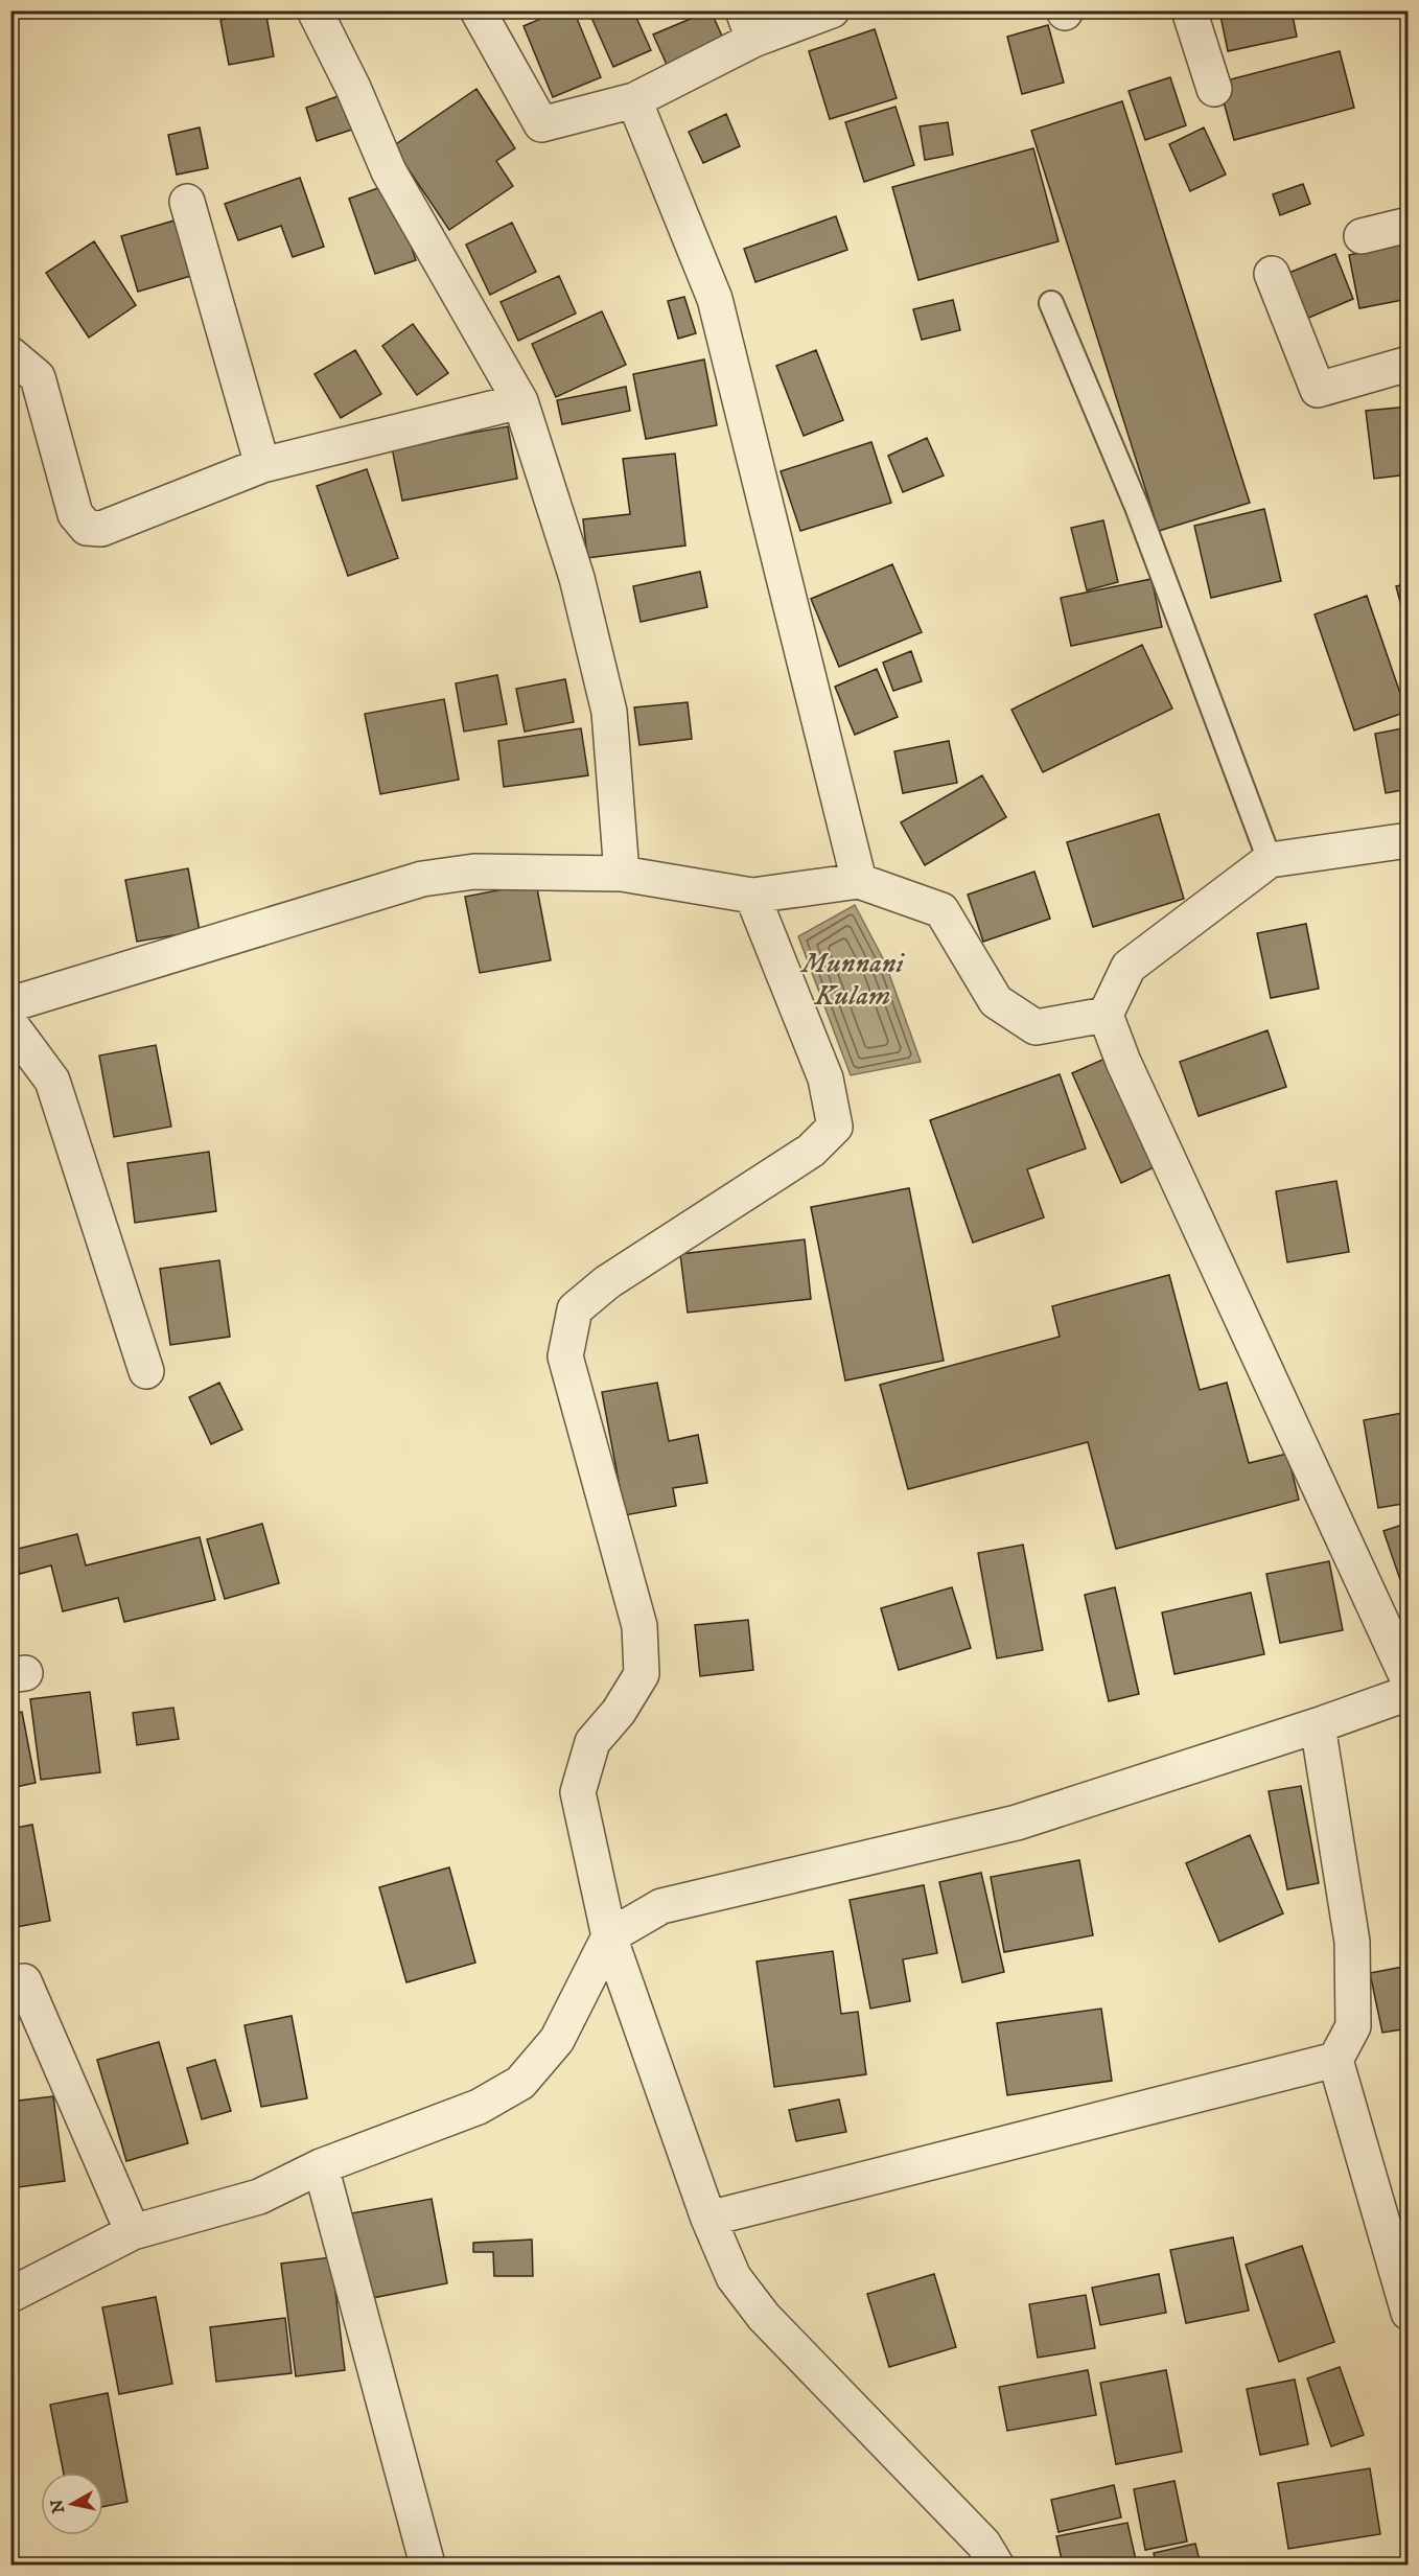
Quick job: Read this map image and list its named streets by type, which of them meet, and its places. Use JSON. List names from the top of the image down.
{
  "water": ["Munnani Kulam"],
  "north": "left"
}
